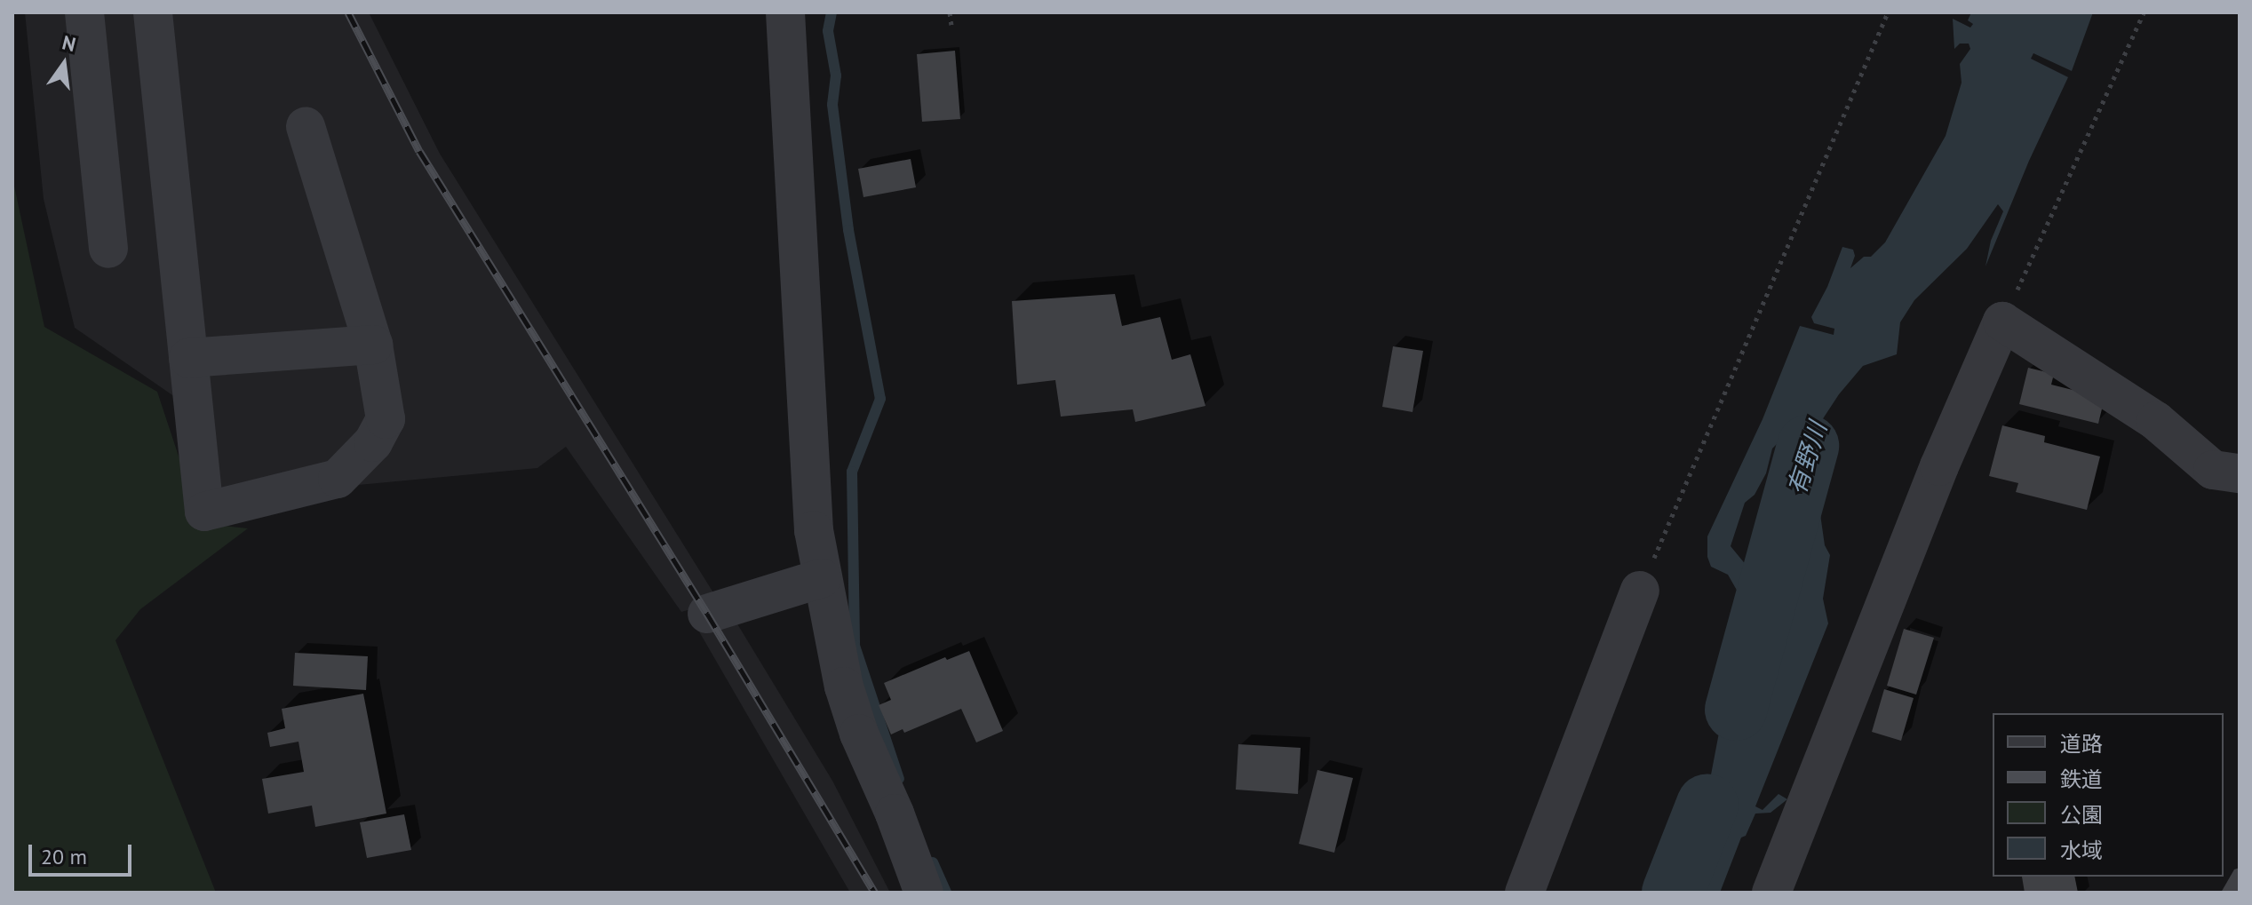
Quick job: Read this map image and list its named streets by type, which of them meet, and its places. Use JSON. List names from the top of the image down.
{
  "water": ["有野川"],
  "legend": [
    "道路",
    "鉄道",
    "公園",
    "水域"
  ],
  "scale_bar": "20 m",
  "north": "top"
}
